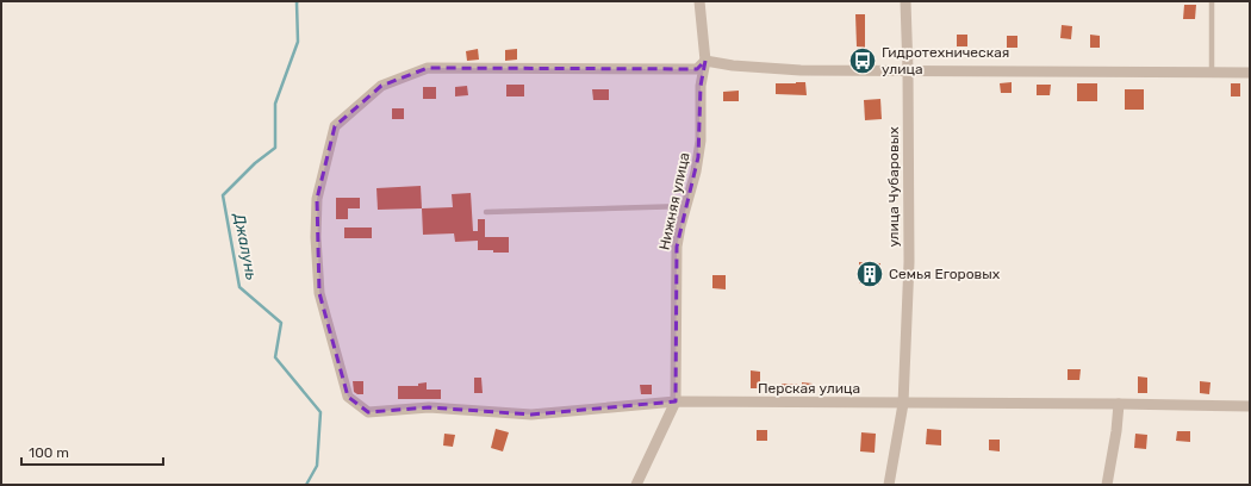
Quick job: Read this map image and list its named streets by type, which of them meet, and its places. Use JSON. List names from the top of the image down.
{
  "streets": {
    "street": ["улица Чубаровых", "Нижняя улица", "Перская улица"]
  },
  "crossings": [
    ["улица Чубаровых", "Перская улица"],
    ["Нижняя улица", "Перская улица"]
  ],
  "water": ["Джалунь"],
  "places": {
    "bus stop": ["Гидротехническая улица"],
    "building": ["Семья Егоровых"]
  },
  "scale_bar": "100 m"
}
